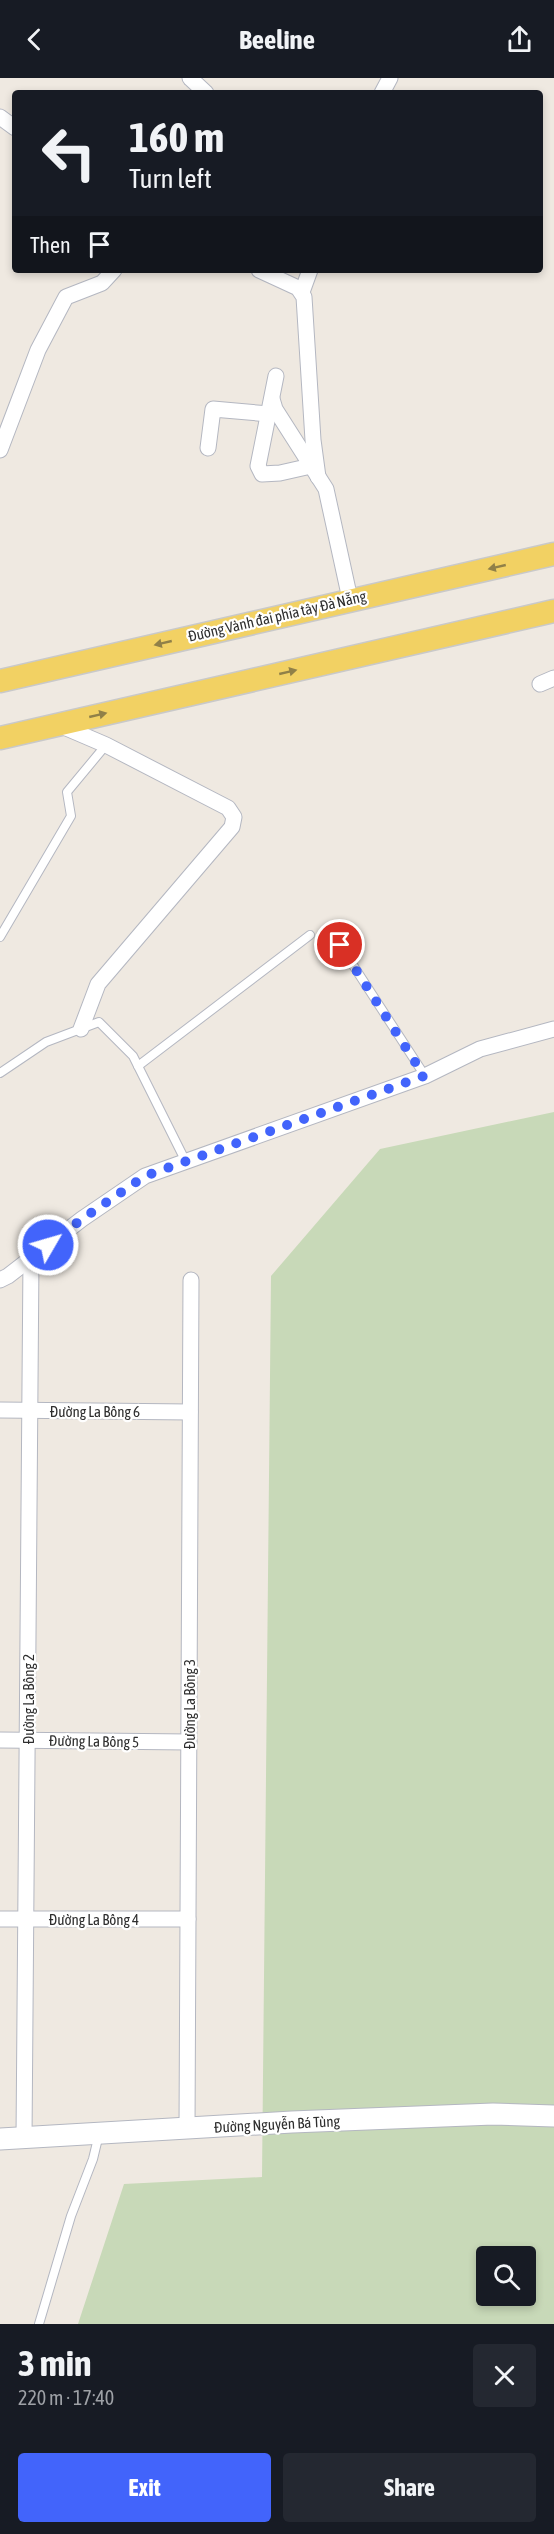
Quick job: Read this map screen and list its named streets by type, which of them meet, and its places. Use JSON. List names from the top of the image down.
{
  "streets": {
    "main road": ["Đường Vành đai phía tây Đà Nẵng", "Đường Nguyễn Bá Tùng"],
    "street": [
      "Đường La Bông 6",
      "Đường La Bông 2",
      "Đường La Bông 3",
      "Đường La Bông 5",
      "Đường La Bông 4"
    ]
  },
  "crossings": [
    ["Đường La Bông 6", "Đường La Bông 2"],
    ["Đường La Bông 6", "Đường La Bông 3"],
    ["Đường La Bông 2", "Đường La Bông 5"],
    ["Đường La Bông 2", "Đường La Bông 4"],
    ["Đường La Bông 2", "Đường Nguyễn Bá Tùng"],
    ["Đường La Bông 3", "Đường La Bông 5"],
    ["Đường La Bông 3", "Đường La Bông 4"],
    ["Đường La Bông 3", "Đường Nguyễn Bá Tùng"]
  ],
  "page": {
    "header": "Beeline",
    "turn": ["160 m", "Turn left"],
    "then": "Then",
    "heading": ["3 min", "220 m · 17:40"],
    "buttons": ["Exit", "Share"]
  }
}
